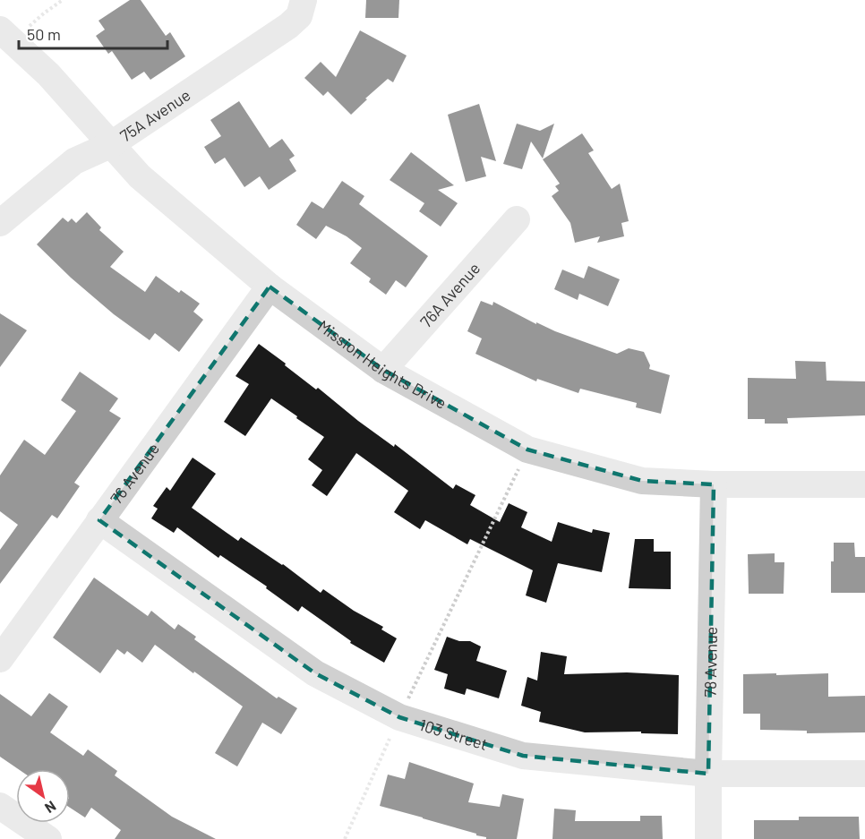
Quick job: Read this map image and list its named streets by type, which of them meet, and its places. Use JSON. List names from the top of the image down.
{
  "streets": {
    "street": [
      "75A Avenue",
      "76A Avenue",
      "Mission Heights Drive",
      "76 Avenue",
      "78 Avenue",
      "103 Street"
    ]
  },
  "crossings": [
    ["75A Avenue", "Mission Heights Drive"],
    ["76A Avenue", "Mission Heights Drive"],
    ["Mission Heights Drive", "76 Avenue"],
    ["Mission Heights Drive", "78 Avenue"],
    ["76 Avenue", "103 Street"],
    ["78 Avenue", "103 Street"]
  ],
  "scale_bar": "50 m",
  "north": "bottom right"
}
